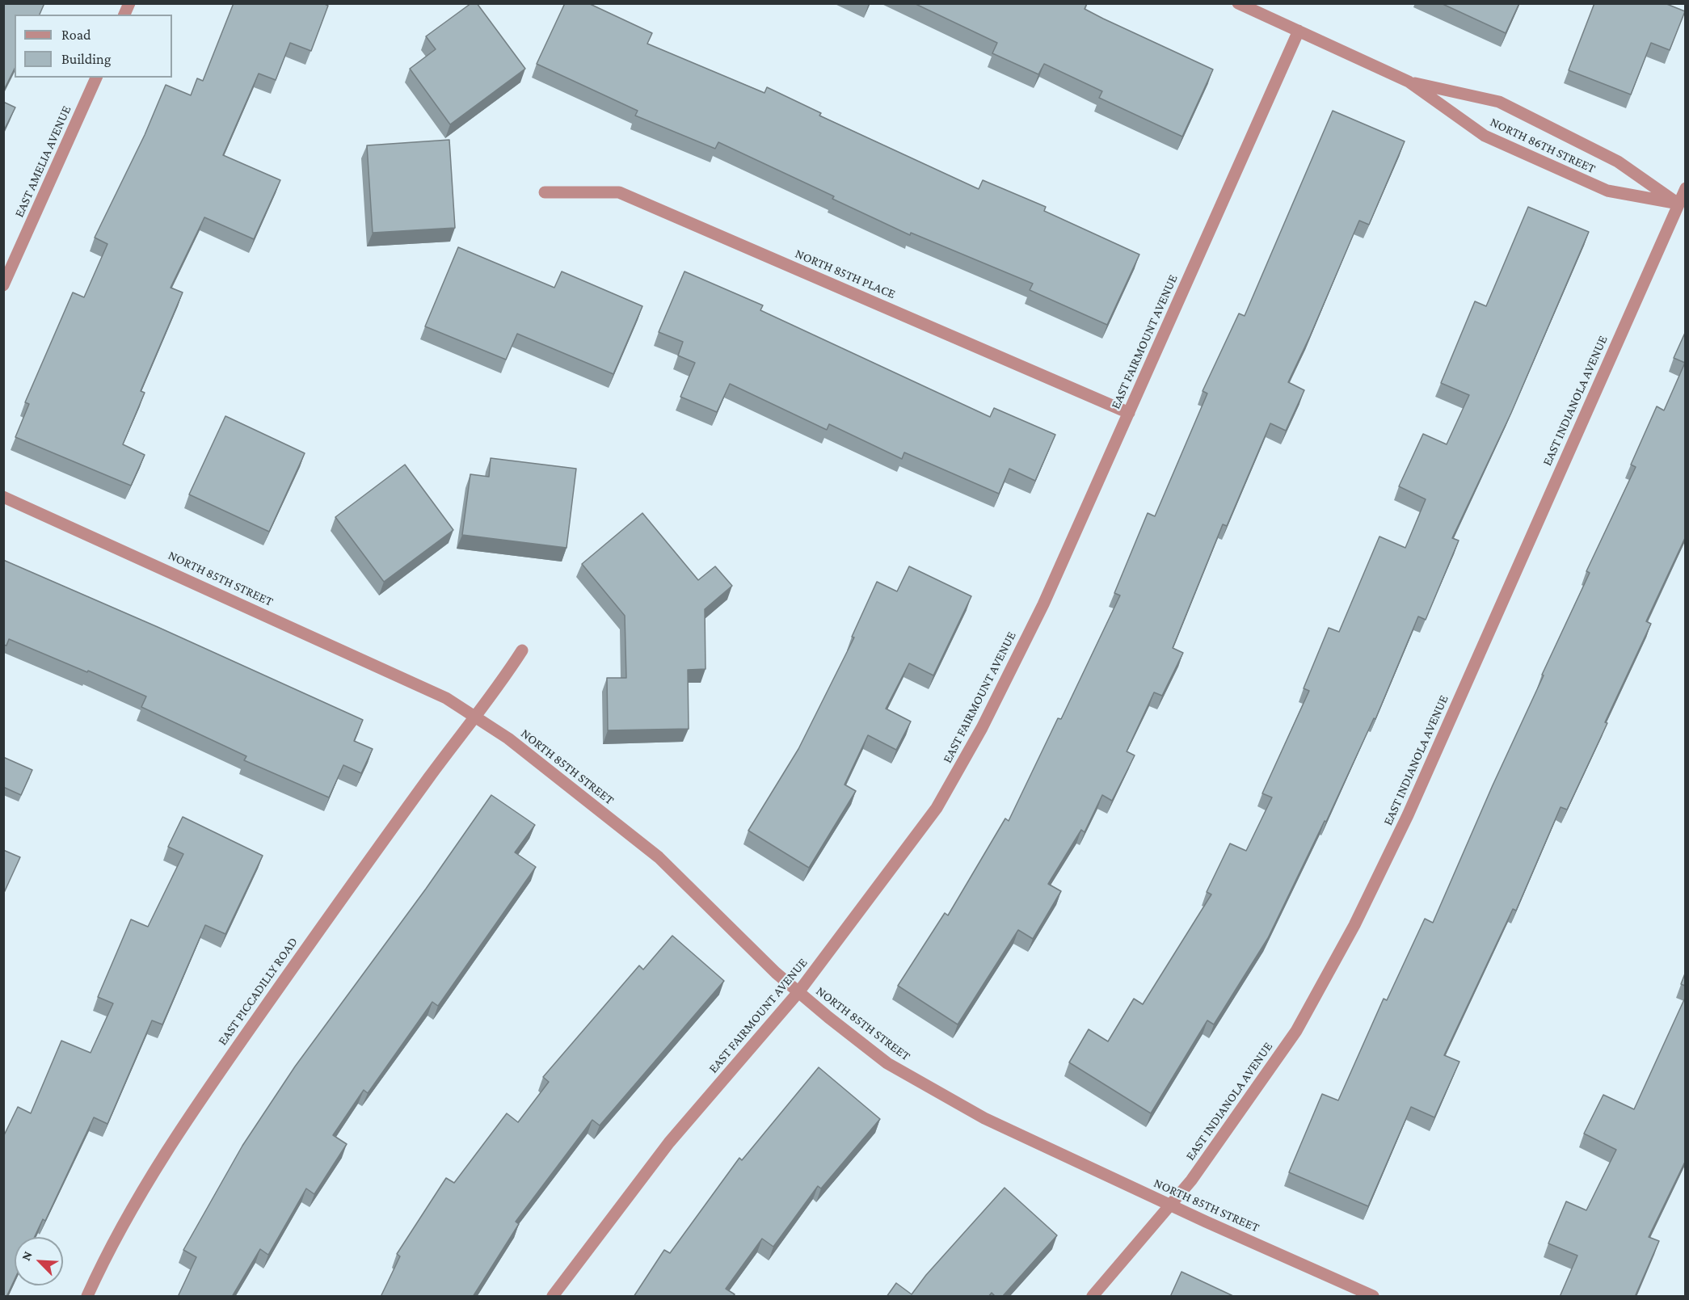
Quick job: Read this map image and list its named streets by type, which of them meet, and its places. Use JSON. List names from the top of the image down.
{
  "streets": {
    "street": [
      "NORTH 86TH STREET",
      "EAST AMELIA AVENUE",
      "NORTH 85TH PLACE",
      "EAST FAIRMOUNT AVENUE",
      "EAST INDIANOLA AVENUE",
      "NORTH 85TH STREET",
      "EAST PICCADILLY ROAD"
    ]
  },
  "crossings": [
    ["NORTH 86TH STREET", "EAST FAIRMOUNT AVENUE"],
    ["NORTH 86TH STREET", "EAST INDIANOLA AVENUE"],
    ["NORTH 85TH PLACE", "EAST FAIRMOUNT AVENUE"],
    ["EAST FAIRMOUNT AVENUE", "NORTH 85TH STREET"],
    ["EAST INDIANOLA AVENUE", "NORTH 85TH STREET"],
    ["NORTH 85TH STREET", "EAST PICCADILLY ROAD"]
  ],
  "legend": ["Road", "Building"],
  "north": "top left"
}
